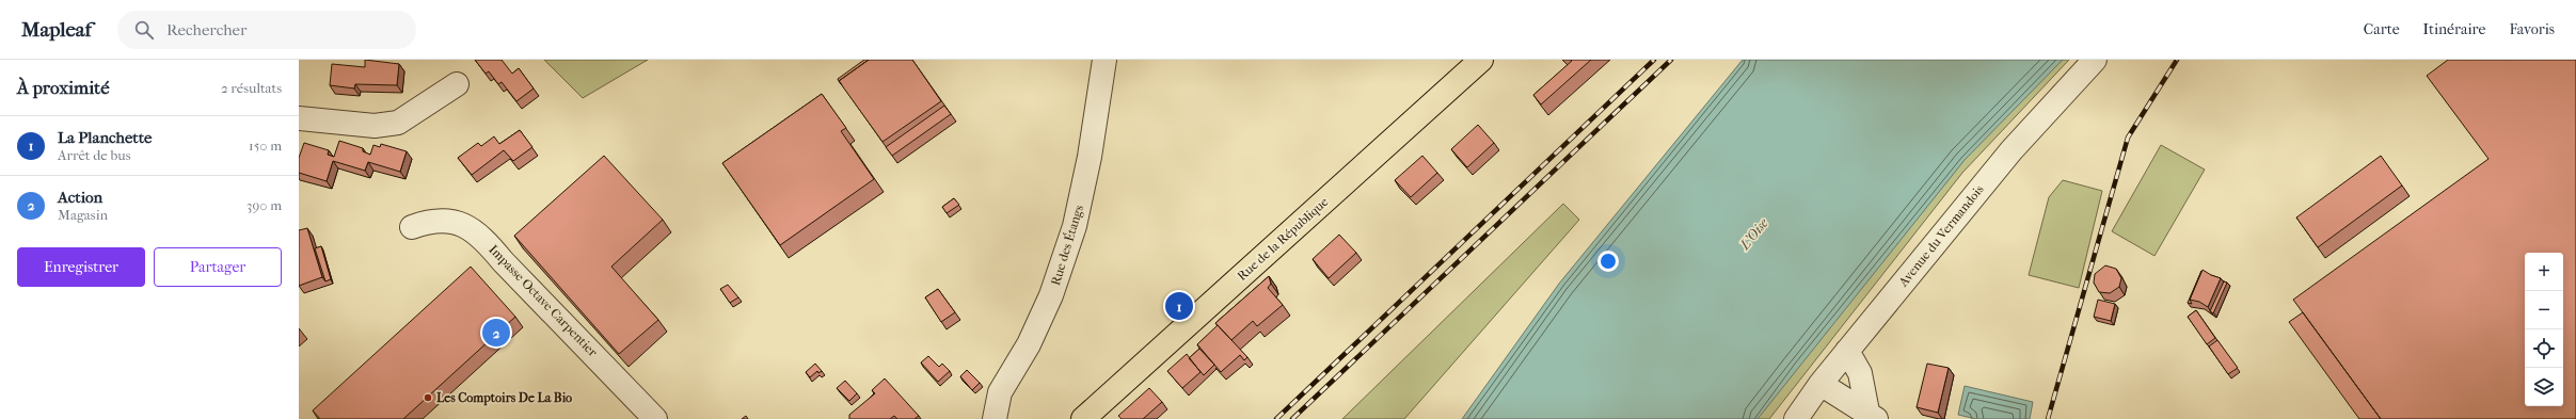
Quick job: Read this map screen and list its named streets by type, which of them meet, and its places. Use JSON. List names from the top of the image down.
{
  "streets": {
    "main road": ["Rue de la République"],
    "street": ["Avenue du Vermandois", "Rue des Étangs", "Impasse Octave Carpentier"]
  },
  "water": ["L'Oise"],
  "places": ["Les Comptoirs De La Bio"],
  "page": {
    "header": "Mapleaf",
    "search": "Rechercher",
    "nav": ["Carte", "Itinéraire", "Favoris"],
    "heading": ["À proximité", "2 résultats"],
    "list": [
      {
        "mark": "1",
        "name": "La Planchette",
        "note": "Arrêt de bus",
        "value": "150 m"
      },
      {
        "mark": "2",
        "name": "Action",
        "note": "Magasin",
        "value": "390 m"
      }
    ],
    "buttons": ["Enregistrer", "Partager"],
    "map_buttons": ["+", "−"],
    "pins": ["1", "2"]
  }
}
